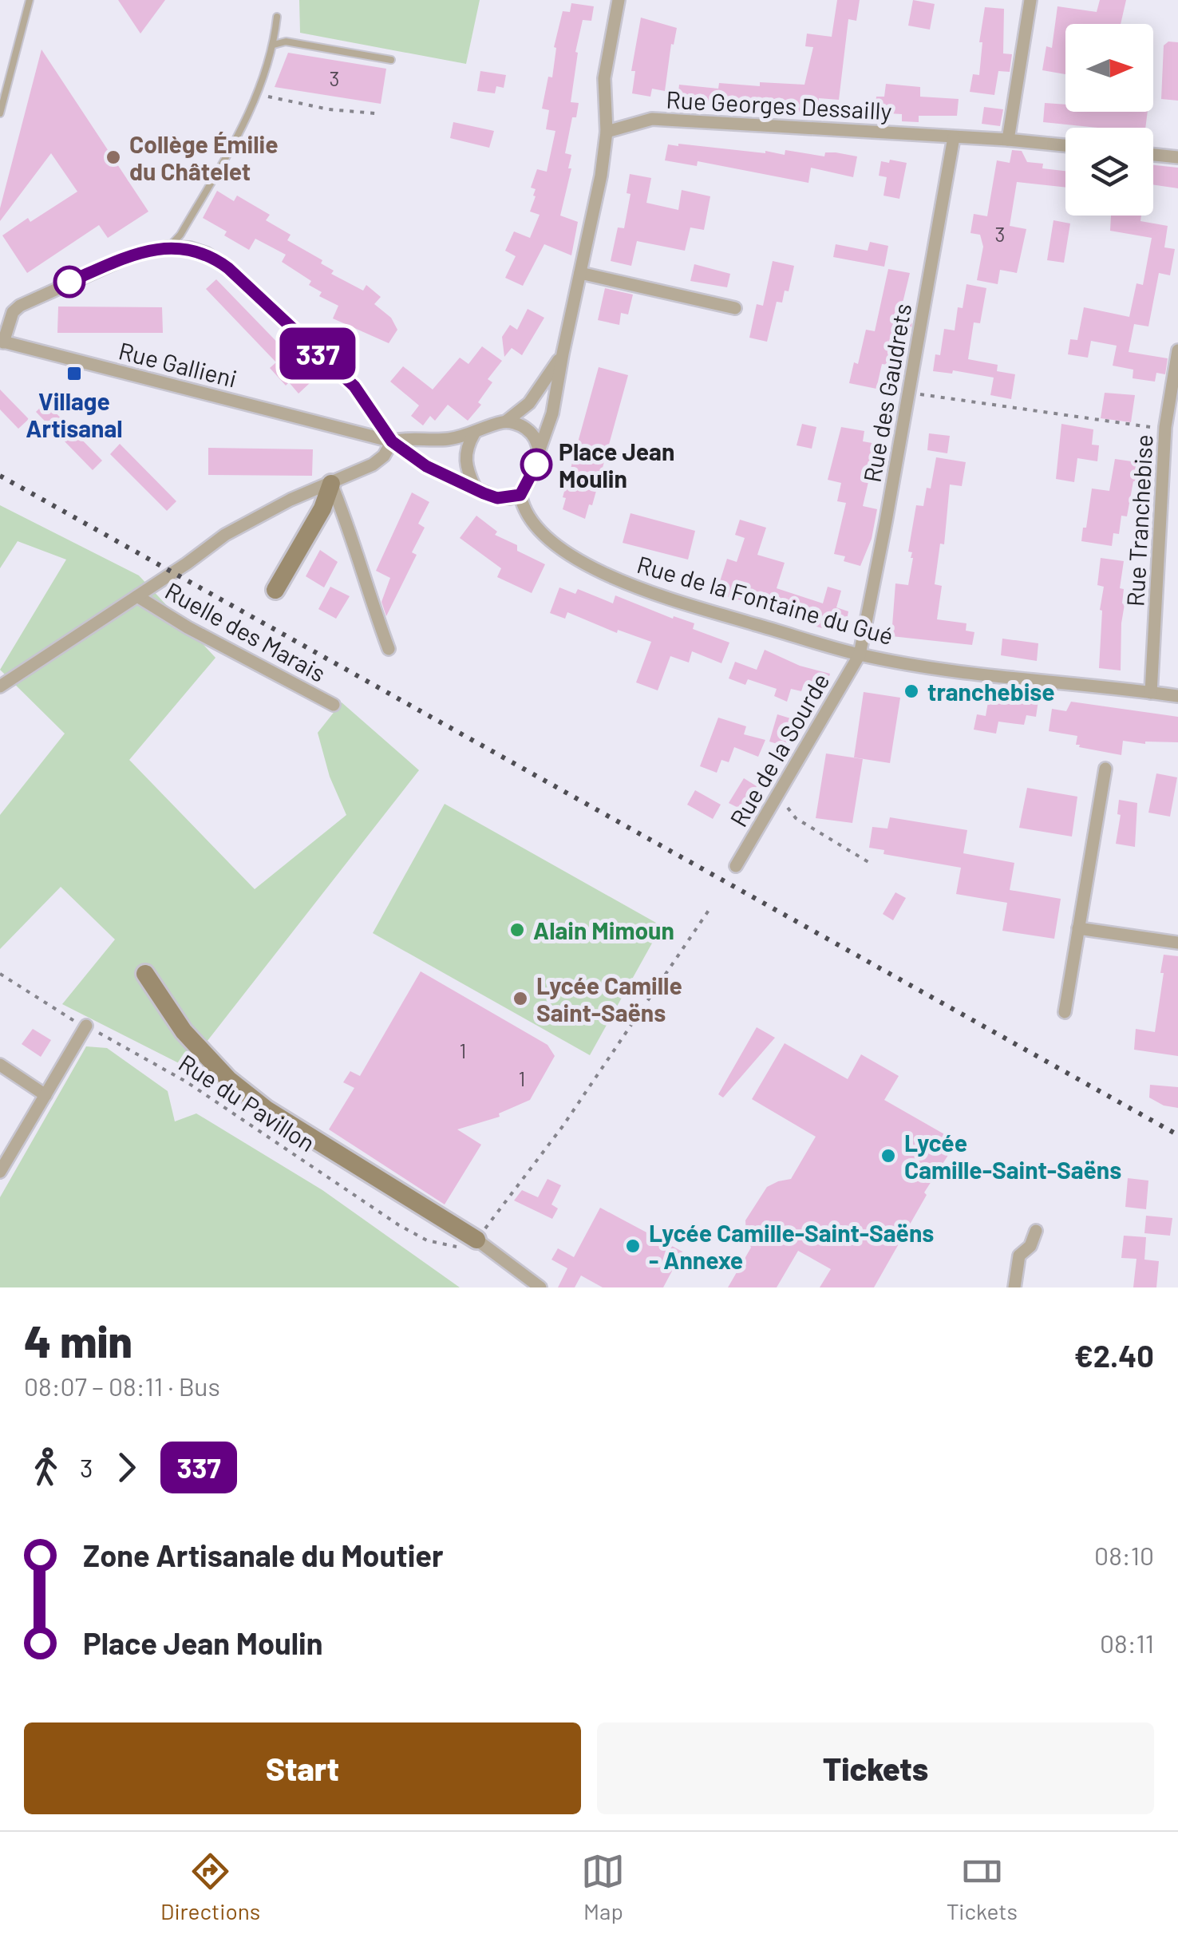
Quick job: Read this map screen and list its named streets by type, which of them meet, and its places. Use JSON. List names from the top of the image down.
{
  "streets": {
    "street": [
      "Rue Georges Dessailly",
      "Rue Gallieni",
      "Rue des Gaudrets",
      "Rue Tranchebise",
      "Rue de la Fontaine du Gué",
      "Ruelle des Marais",
      "Rue de la Sourde"
    ],
    "path": ["Rue du Pavillon"]
  },
  "crossings": [
    ["Rue Georges Dessailly", "Rue des Gaudrets"],
    ["Rue Gallieni", "Rue de la Fontaine du Gué"],
    ["Rue des Gaudrets", "Rue de la Fontaine du Gué"],
    ["Rue des Gaudrets", "Rue de la Sourde"],
    ["Rue Tranchebise", "Rue de la Fontaine du Gué"],
    ["Rue de la Fontaine du Gué", "Rue de la Sourde"]
  ],
  "places": {
    "other": [
      "Collège Émilie du Châtelet",
      "Place Jean Moulin",
      "tranchebise",
      "Alain Mimoun",
      "Lycée Camille Saint-Saëns",
      "Lycée Camille-Saint-Saëns",
      "Lycée Camille-Saint-Saëns - Annexe"
    ],
    "transit": ["Village Artisanal"]
  },
  "lines": ["bus line 337"],
  "house_numbers": [
    "3",
    "3",
    "1",
    "1"
  ],
  "north": "right",
  "page": {
    "on_map": "337",
    "heading": ["4 min", "08:07 – 08:11 · Bus", "€2.40"],
    "legs": ["3", "337"],
    "list": [
      {
        "name": "Zone Artisanale du Moutier",
        "value": "08:10"
      },
      {
        "name": "Place Jean Moulin",
        "value": "08:11"
      }
    ],
    "buttons": ["Start", "Tickets"],
    "tabs": ["Directions", "Map", "Tickets"]
  }
}
